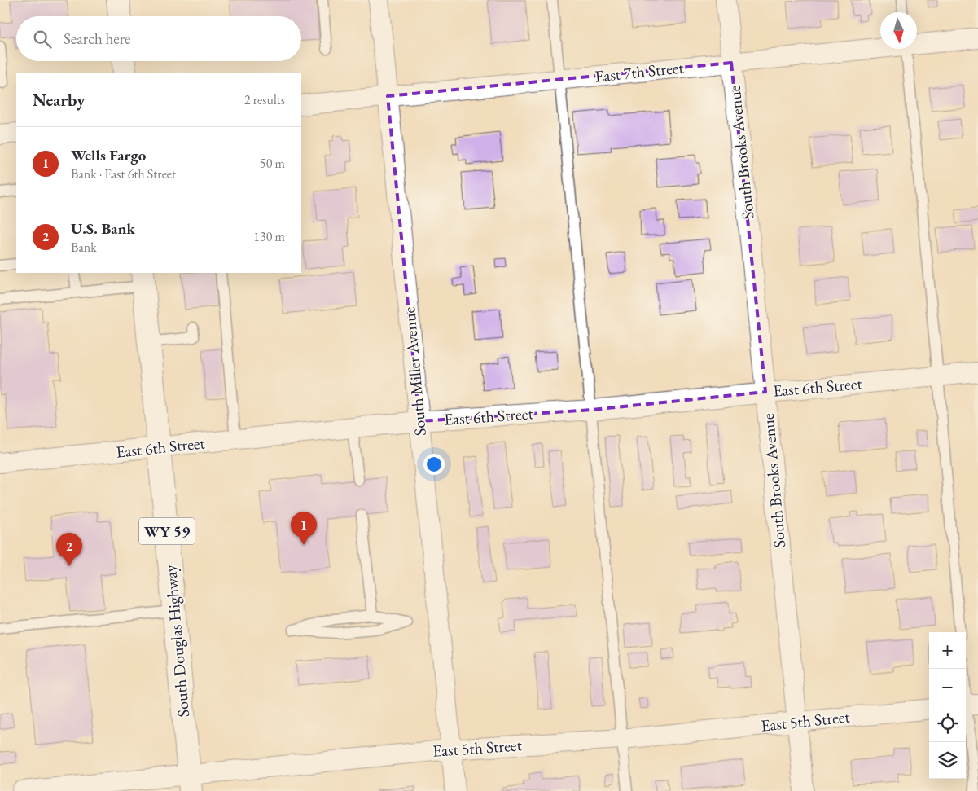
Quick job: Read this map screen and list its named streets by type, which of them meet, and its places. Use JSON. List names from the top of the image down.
{
  "streets": {
    "main road": ["WY 59", "South Douglas Highway"],
    "street": [
      "East 7th Street",
      "South Brooks Avenue",
      "South Miller Avenue",
      "East 6th Street",
      "East 5th Street"
    ]
  },
  "crossings": [
    ["East 7th Street", "South Brooks Avenue"],
    ["East 7th Street", "South Miller Avenue"],
    ["South Brooks Avenue", "East 6th Street"],
    ["South Brooks Avenue", "East 5th Street"],
    ["South Miller Avenue", "East 6th Street"],
    ["South Miller Avenue", "East 5th Street"],
    ["East 6th Street", "South Douglas Highway"],
    ["South Douglas Highway", "East 5th Street"]
  ],
  "north": "bottom",
  "page": {
    "search": "Search here",
    "heading": ["Nearby", "2 results"],
    "list": [
      {
        "mark": "1",
        "name": "Wells Fargo",
        "note": "Bank · East 6th Street",
        "value": "50 m"
      },
      {
        "mark": "2",
        "name": "U.S. Bank",
        "note": "Bank",
        "value": "130 m"
      }
    ],
    "pins": ["1", "2"],
    "map_buttons": ["+", "−"]
  }
}
